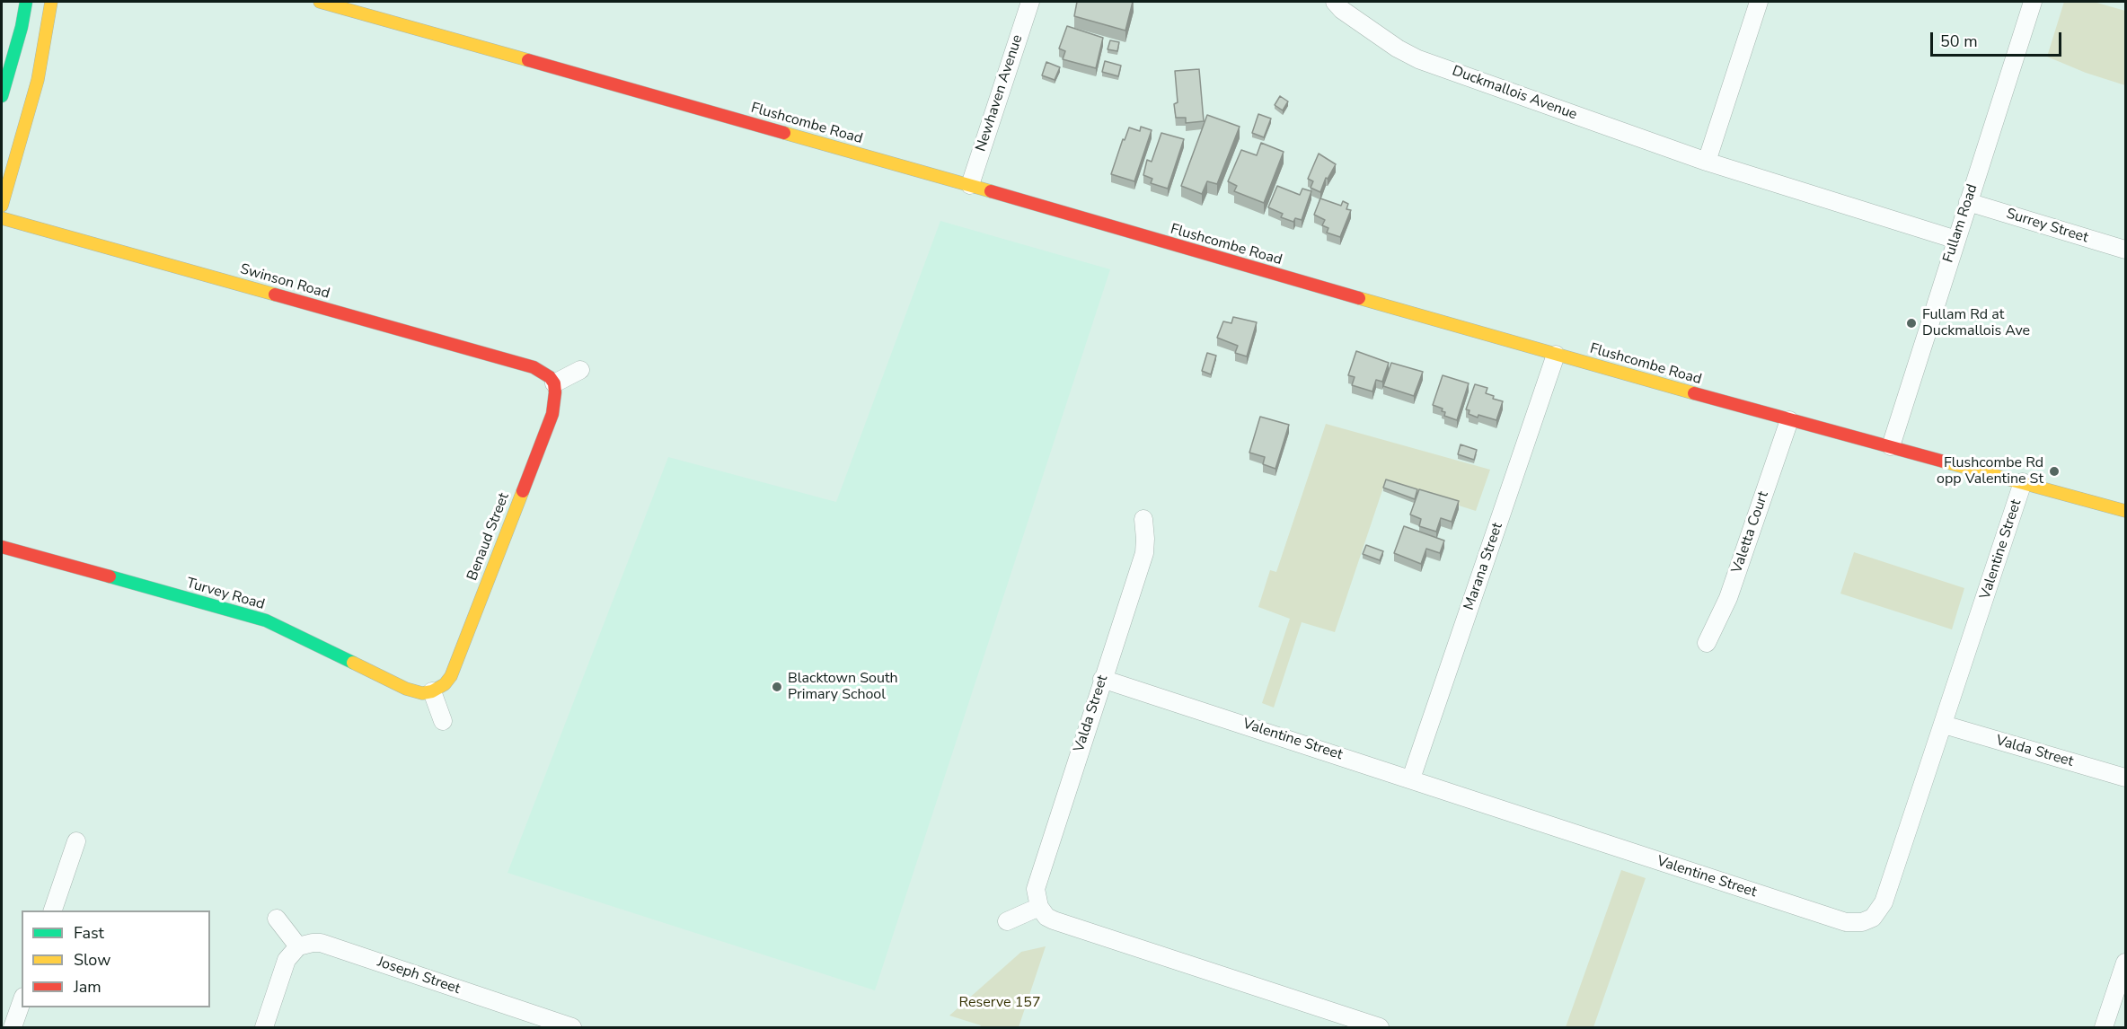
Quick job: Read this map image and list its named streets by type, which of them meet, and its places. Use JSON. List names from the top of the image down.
{
  "streets": {
    "street": [
      "Newhaven Avenue",
      "Duckmallois Avenue",
      "Flushcombe Road",
      "Fullam Road",
      "Surrey Street",
      "Swinson Road",
      "Valetta Court",
      "Benaud Street",
      "Valentine Street",
      "Marana Street",
      "Turvey Road",
      "Valda Street",
      "Joseph Street"
    ]
  },
  "crossings": [
    ["Newhaven Avenue", "Flushcombe Road"],
    ["Duckmallois Avenue", "Fullam Road"],
    ["Flushcombe Road", "Fullam Road"],
    ["Flushcombe Road", "Valetta Court"],
    ["Flushcombe Road", "Valentine Street"],
    ["Flushcombe Road", "Marana Street"],
    ["Fullam Road", "Surrey Street"],
    ["Swinson Road", "Benaud Street"],
    ["Benaud Street", "Turvey Road"],
    ["Valentine Street", "Marana Street"],
    ["Valentine Street", "Valda Street"]
  ],
  "parks": ["Reserve 157"],
  "places": ["Fullam Rd at Duckmallois Ave", "Flushcombe Rd opp Valentine St", "Blacktown South Primary School"],
  "legend": ["Fast", "Slow", "Jam"],
  "scale_bar": "50 m"
}
